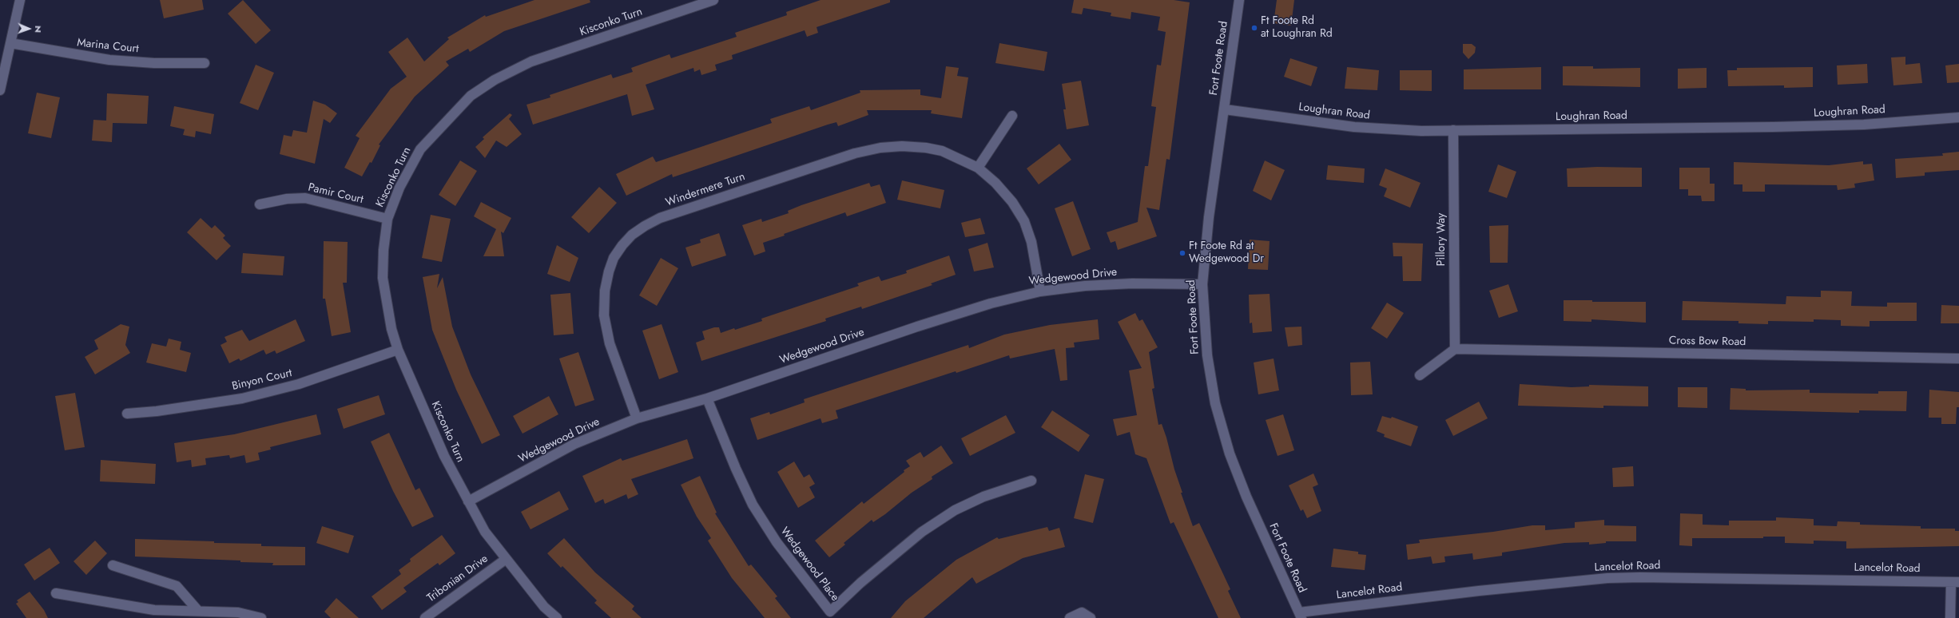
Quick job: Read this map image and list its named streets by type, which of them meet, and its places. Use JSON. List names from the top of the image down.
{
  "streets": {
    "street": [
      "Kisconko Turn",
      "Marina Court",
      "Fort Foote Road",
      "Loughran Road",
      "Windermere Turn",
      "Pamir Court",
      "Pillory Way",
      "Wedgewood Drive",
      "Cross Bow Road",
      "Binyon Court",
      "Wedgewood Place",
      "Lancelot Road",
      "Tribonian Drive"
    ]
  },
  "crossings": [
    ["Kisconko Turn", "Pamir Court"],
    ["Kisconko Turn", "Wedgewood Drive"],
    ["Kisconko Turn", "Binyon Court"],
    ["Kisconko Turn", "Tribonian Drive"],
    ["Fort Foote Road", "Loughran Road"],
    ["Fort Foote Road", "Wedgewood Drive"],
    ["Fort Foote Road", "Lancelot Road"],
    ["Loughran Road", "Pillory Way"],
    ["Windermere Turn", "Wedgewood Drive"],
    ["Pillory Way", "Cross Bow Road"],
    ["Wedgewood Drive", "Wedgewood Place"]
  ],
  "places": ["Ft Foote Rd at Loughran Rd", "Ft Foote Rd at Wedgewood Dr"],
  "north": "right"
}
